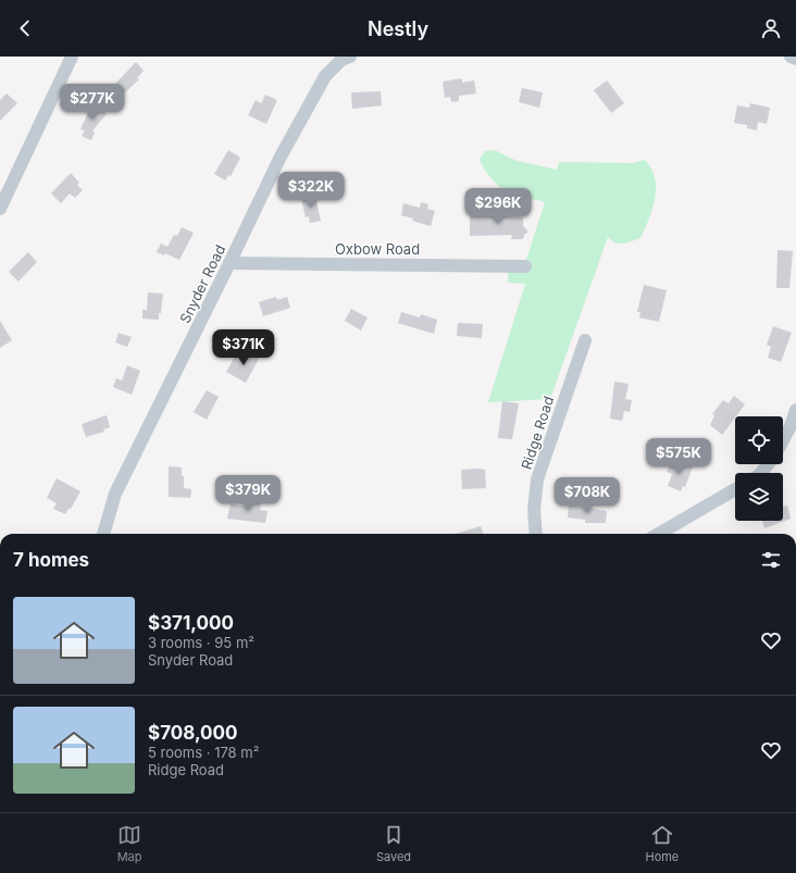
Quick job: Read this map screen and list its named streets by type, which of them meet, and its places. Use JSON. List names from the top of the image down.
{
  "streets": {
    "street": ["Oxbow Road", "Snyder Road", "Ridge Road"]
  },
  "crossings": [
    ["Oxbow Road", "Snyder Road"]
  ],
  "page": {
    "header": "Nestly",
    "price": [
      "$277K",
      "$322K",
      "$296K",
      "$371K",
      "$575K",
      "$379K",
      "$708K"
    ],
    "heading": "7 homes",
    "list": [
      {
        "name": "$371,000",
        "note": "3 rooms · 95 m² · Snyder Road"
      },
      {
        "name": "$708,000",
        "note": "5 rooms · 178 m² · Ridge Road"
      }
    ],
    "tabs": ["Map", "Saved", "Home"]
  }
}
